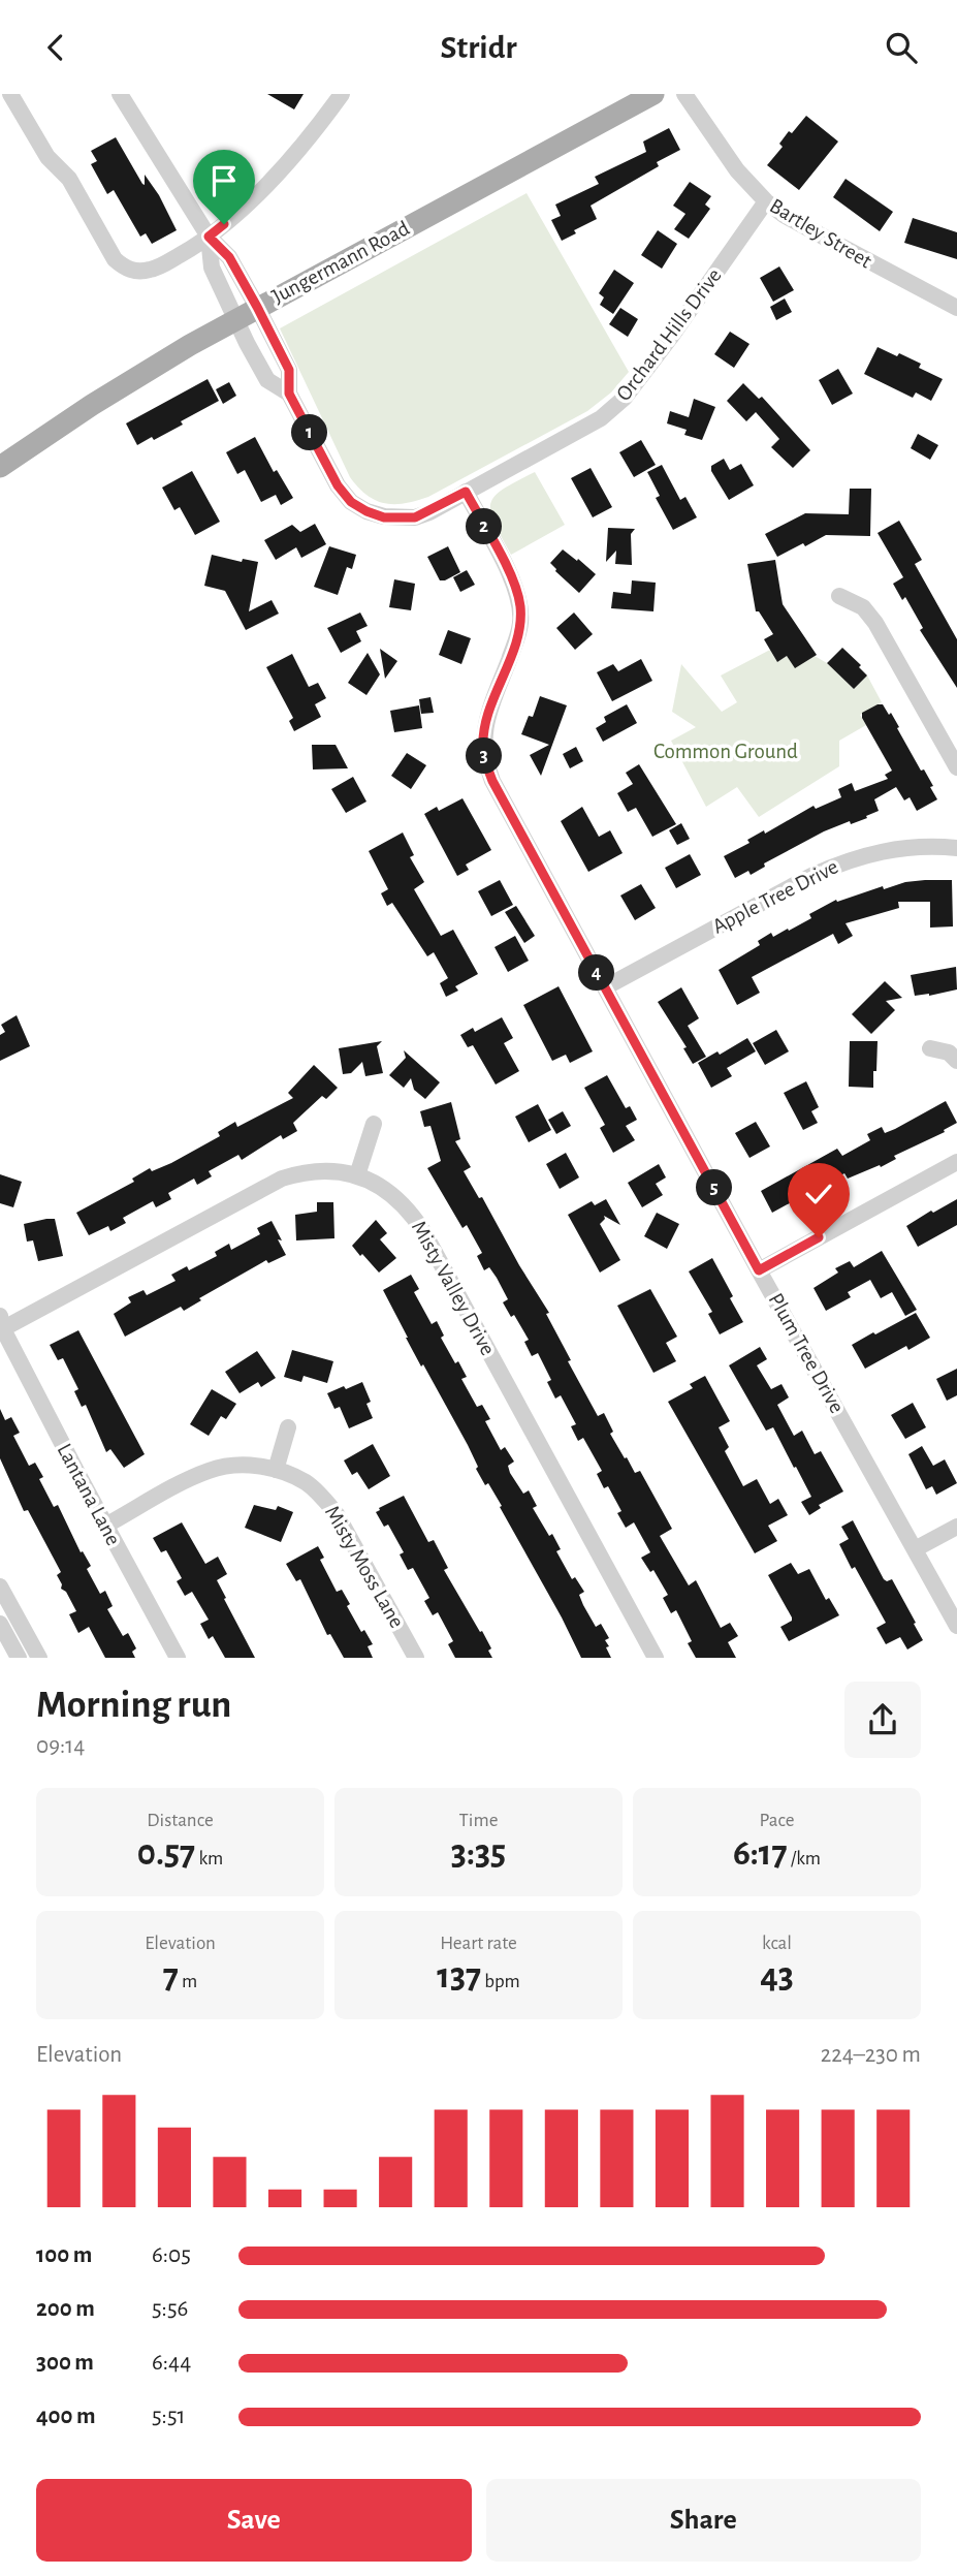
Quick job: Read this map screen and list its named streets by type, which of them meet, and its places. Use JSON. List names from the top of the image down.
{
  "streets": {
    "main road": ["Jungermann Road"],
    "street": [
      "Bartley Street",
      "Orchard Hills Drive",
      "Apple Tree Drive",
      "Misty Valley Drive",
      "Plum Tree Drive",
      "Lantana Lane",
      "Misty Moss Lane"
    ]
  },
  "crossings": [
    ["Bartley Street", "Orchard Hills Drive"],
    ["Jungermann Road", "Orchard Hills Drive"],
    ["Orchard Hills Drive", "Plum Tree Drive"],
    ["Apple Tree Drive", "Plum Tree Drive"],
    ["Misty Valley Drive", "Lantana Lane"],
    ["Lantana Lane", "Misty Moss Lane"]
  ],
  "parks": ["Common Ground"],
  "page": {
    "header": "Stridr",
    "pins": [
      "1",
      "2",
      "3",
      "4",
      "5"
    ],
    "heading": ["Morning run", "09:14"],
    "stats": [
      ["Distance", "0.57 km"],
      ["Time", "3:35"],
      ["Pace", "6:17 /km"],
      ["Elevation", "7 m"],
      ["Heart rate", "137 bpm"],
      ["kcal", "43"]
    ],
    "chart": ["Elevation", "224–230 m"],
    "list": [
      {
        "name": "100 m",
        "note": "6:05"
      },
      {
        "name": "200 m",
        "note": "5:56"
      },
      {
        "name": "300 m",
        "note": "6:44"
      },
      {
        "name": "400 m",
        "note": "5:51"
      }
    ],
    "buttons": ["Save", "Share"]
  }
}
